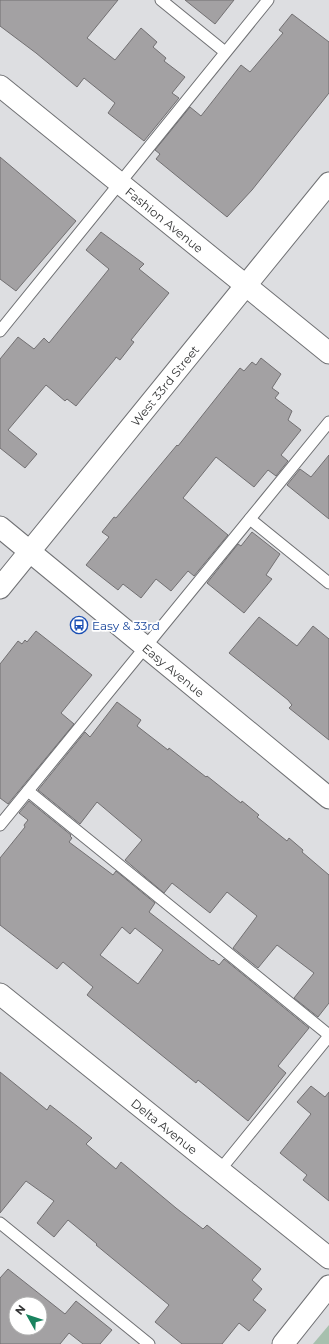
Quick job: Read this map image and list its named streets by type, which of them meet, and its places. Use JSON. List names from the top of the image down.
{
  "streets": {
    "street": [
      "Fashion Avenue",
      "West 33rd Street",
      "Easy Avenue",
      "Delta Avenue"
    ]
  },
  "crossings": [
    ["Fashion Avenue", "West 33rd Street"],
    ["West 33rd Street", "Easy Avenue"]
  ],
  "places": {
    "bus stop": ["Easy & 33rd"]
  },
  "north": "top left"
}
